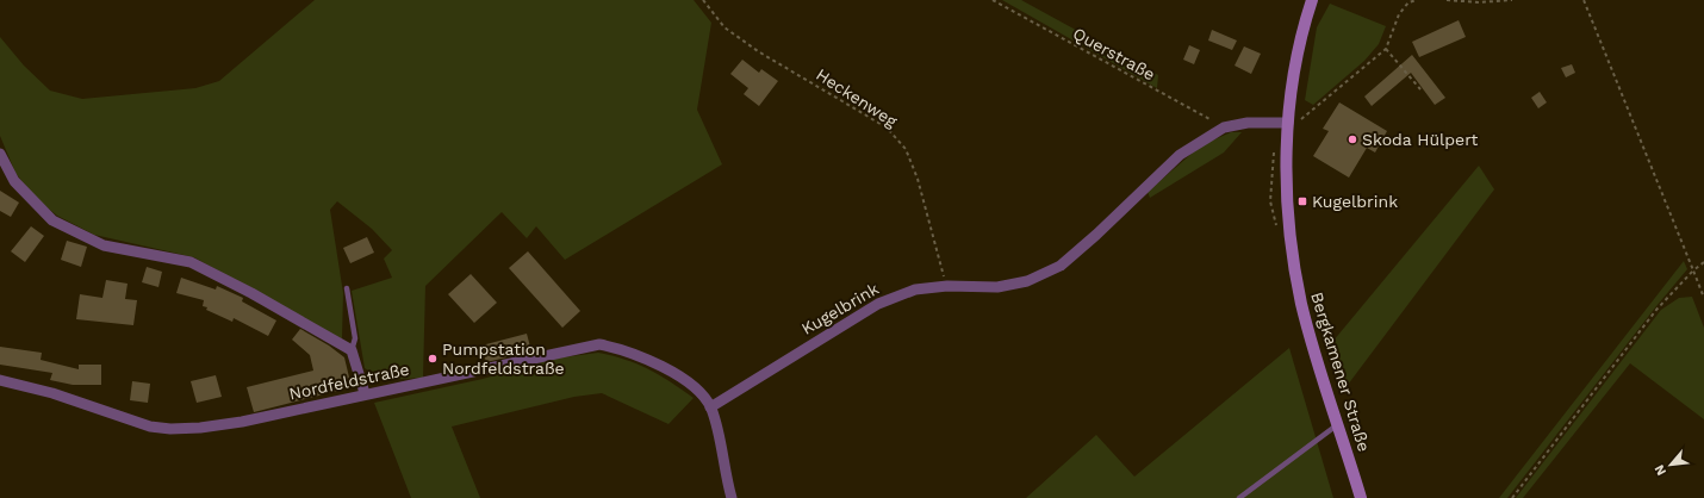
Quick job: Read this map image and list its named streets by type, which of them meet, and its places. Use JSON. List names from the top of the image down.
{
  "streets": {
    "street": ["Kugelbrink", "Bergkamener Straße", "Nordfeldstraße"],
    "path": ["Querstraße", "Heckenweg"]
  },
  "crossings": [
    ["Querstraße", "Kugelbrink"],
    ["Heckenweg", "Kugelbrink"],
    ["Kugelbrink", "Bergkamener Straße"],
    ["Kugelbrink", "Nordfeldstraße"]
  ],
  "places": {
    "other": ["Skoda Hülpert", "Pumpstation Nordfeldstraße"],
    "transit": ["Kugelbrink"]
  },
  "north": "bottom left"
}
